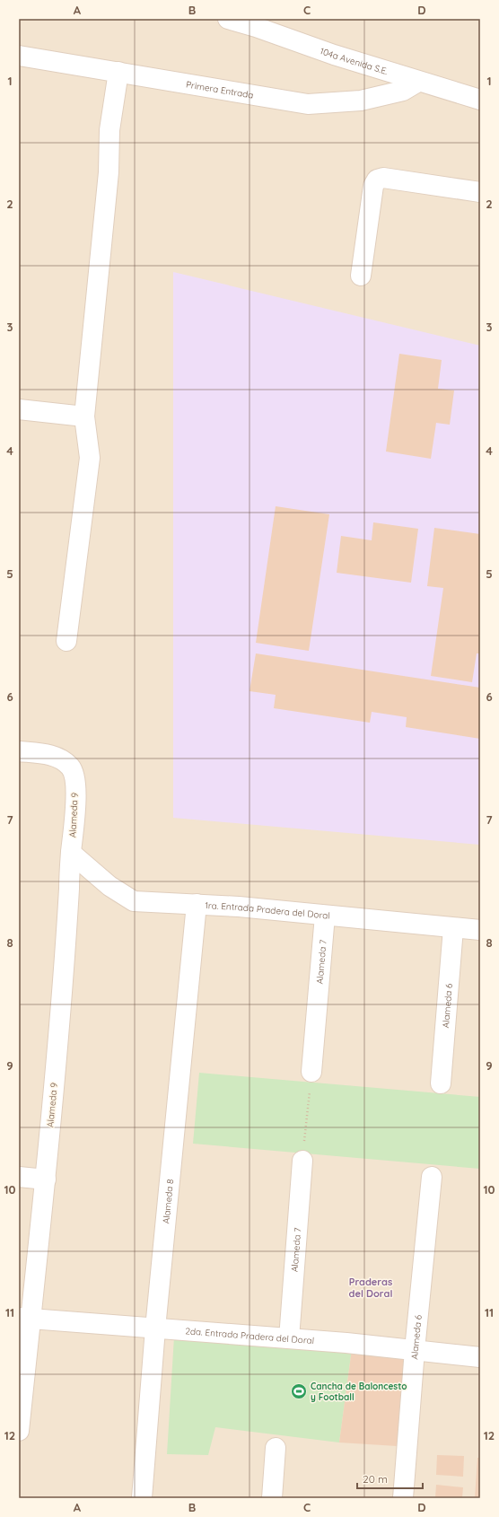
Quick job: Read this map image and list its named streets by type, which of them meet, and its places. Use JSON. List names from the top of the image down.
{
  "streets": {
    "street": [
      "104a Avenida S.E.",
      "Primera Entrada",
      "Alameda 9",
      "1ra. Entrada Pradera del Doral",
      "Alameda 7",
      "Alameda 6",
      "Alameda 8",
      "2da. Entrada Pradera del Doral"
    ]
  },
  "crossings": [
    ["104a Avenida S.E.", "Primera Entrada"],
    ["Alameda 9", "1ra. Entrada Pradera del Doral"],
    ["Alameda 9", "2da. Entrada Pradera del Doral"],
    ["1ra. Entrada Pradera del Doral", "Alameda 7"],
    ["1ra. Entrada Pradera del Doral", "Alameda 6"],
    ["1ra. Entrada Pradera del Doral", "Alameda 8"],
    ["Alameda 7", "2da. Entrada Pradera del Doral"],
    ["Alameda 6", "2da. Entrada Pradera del Doral"],
    ["Alameda 8", "2da. Entrada Pradera del Doral"]
  ],
  "districts": ["Praderas del Doral"],
  "places": {
    "sports": ["Cancha de Baloncesto y Football"]
  },
  "scale_bar": "20 m",
  "grid": {
    "columns": [
      "A",
      "B",
      "C",
      "D"
    ],
    "rows": [
      "1",
      "2",
      "3",
      "4",
      "5",
      "6",
      "7",
      "8",
      "9",
      "10",
      "11",
      "12"
    ]
  }
}
